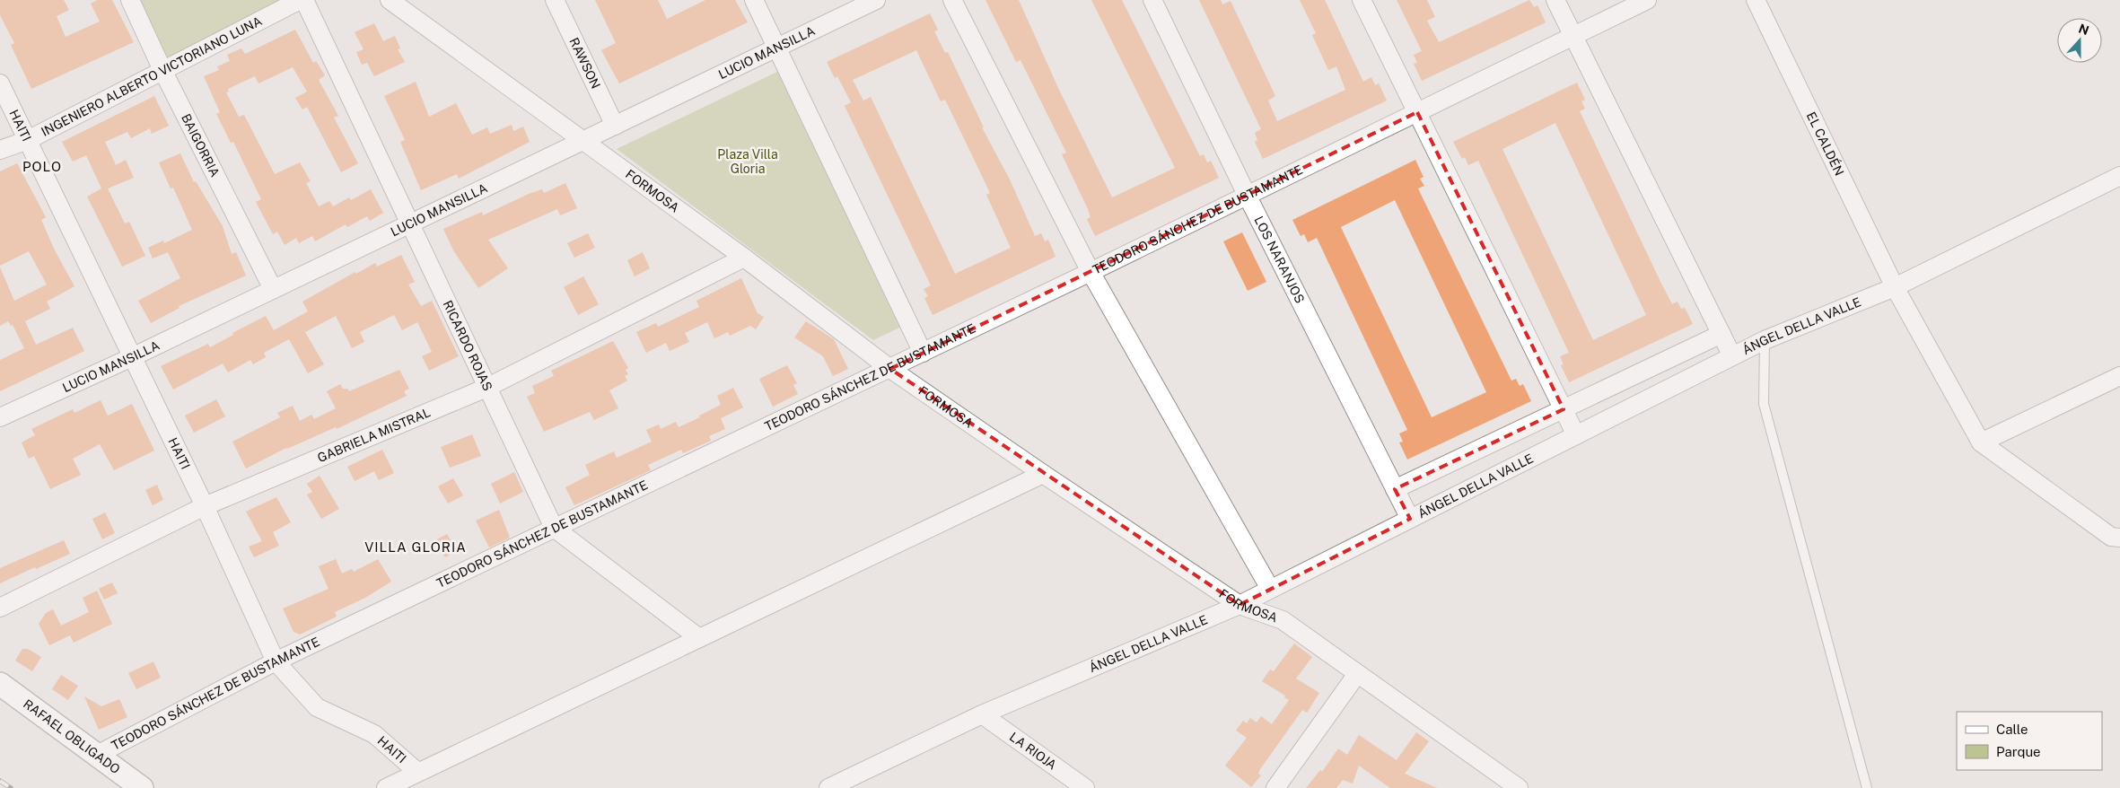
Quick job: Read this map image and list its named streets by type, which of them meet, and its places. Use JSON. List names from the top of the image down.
{
  "streets": {
    "street": [
      "LUCIO MANSILLA",
      "RAWSON",
      "INGENIERO ALBERTO VICTORIANO LUNA",
      "HAITI",
      "EL CALDÉN",
      "BAIGORRIA",
      "FORMOSA",
      "TEODORO SÁNCHEZ DE BUSTAMANTE",
      "LOS NARANJOS",
      "ÁNGEL DELLA VALLE",
      "RICARDO ROJAS",
      "GABRIELA MISTRAL",
      "RAFAEL OBLIGADO",
      "LA RIOJA"
    ]
  },
  "crossings": [
    ["LUCIO MANSILLA", "RAWSON"],
    ["LUCIO MANSILLA", "HAITI"],
    ["LUCIO MANSILLA", "BAIGORRIA"],
    ["LUCIO MANSILLA", "FORMOSA"],
    ["LUCIO MANSILLA", "RICARDO ROJAS"],
    ["INGENIERO ALBERTO VICTORIANO LUNA", "HAITI"],
    ["INGENIERO ALBERTO VICTORIANO LUNA", "BAIGORRIA"],
    ["HAITI", "TEODORO SÁNCHEZ DE BUSTAMANTE"],
    ["HAITI", "GABRIELA MISTRAL"],
    ["EL CALDÉN", "ÁNGEL DELLA VALLE"],
    ["FORMOSA", "TEODORO SÁNCHEZ DE BUSTAMANTE"],
    ["FORMOSA", "ÁNGEL DELLA VALLE"],
    ["FORMOSA", "GABRIELA MISTRAL"],
    ["TEODORO SÁNCHEZ DE BUSTAMANTE", "LOS NARANJOS"],
    ["TEODORO SÁNCHEZ DE BUSTAMANTE", "RICARDO ROJAS"],
    ["TEODORO SÁNCHEZ DE BUSTAMANTE", "RAFAEL OBLIGADO"],
    ["LOS NARANJOS", "ÁNGEL DELLA VALLE"],
    ["ÁNGEL DELLA VALLE", "LA RIOJA"],
    ["RICARDO ROJAS", "GABRIELA MISTRAL"]
  ],
  "districts": ["POLO", "VILLA GLORIA"],
  "parks": ["Plaza Villa Gloria"],
  "legend": ["Calle", "Parque"],
  "north": "top"
}
